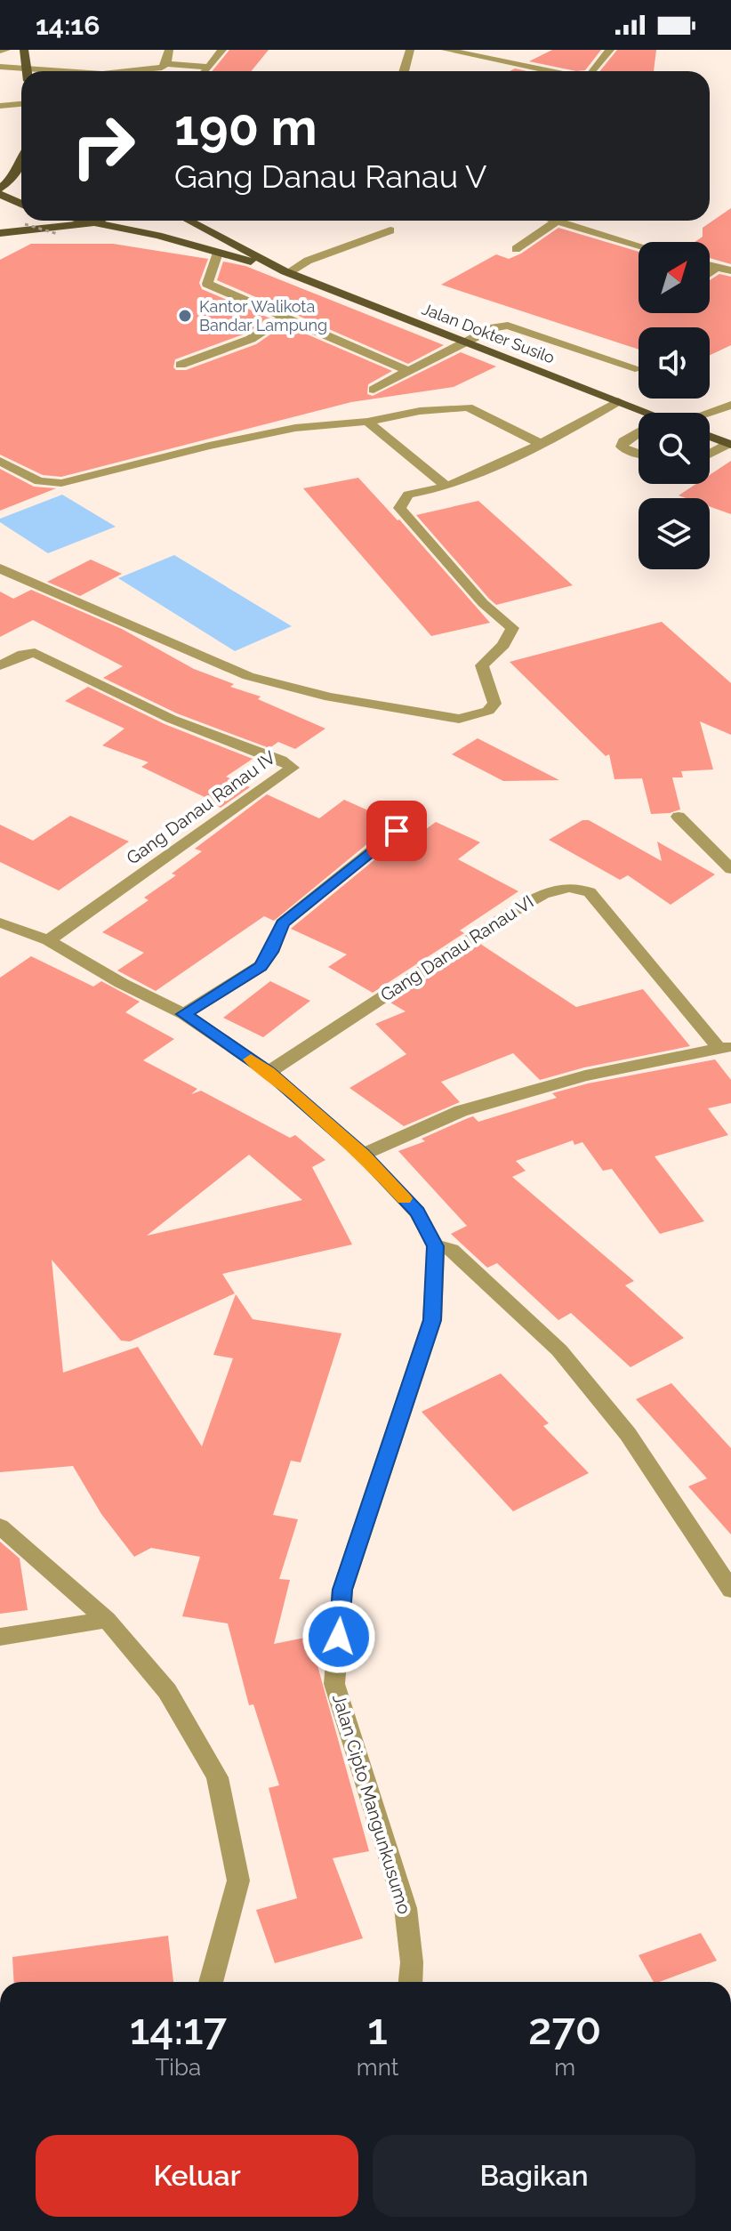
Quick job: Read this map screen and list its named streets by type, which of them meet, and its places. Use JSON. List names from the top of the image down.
{
  "streets": {
    "main road": ["Jalan Dokter Susilo"],
    "street": ["Gang Danau Ranau IV", "Gang Danau Ranau VI", "Jalan Cipto Mangunkusumo"]
  },
  "places": ["Kantor Walikota Bandar Lampung"],
  "north": "top right",
  "page": {
    "status": "14:16",
    "turn": ["190 m", "Gang Danau Ranau V"],
    "eta": [
      "14:17",
      "Tiba",
      "1",
      "mnt",
      "270",
      "m"
    ],
    "buttons": ["Keluar", "Bagikan"]
  }
}
